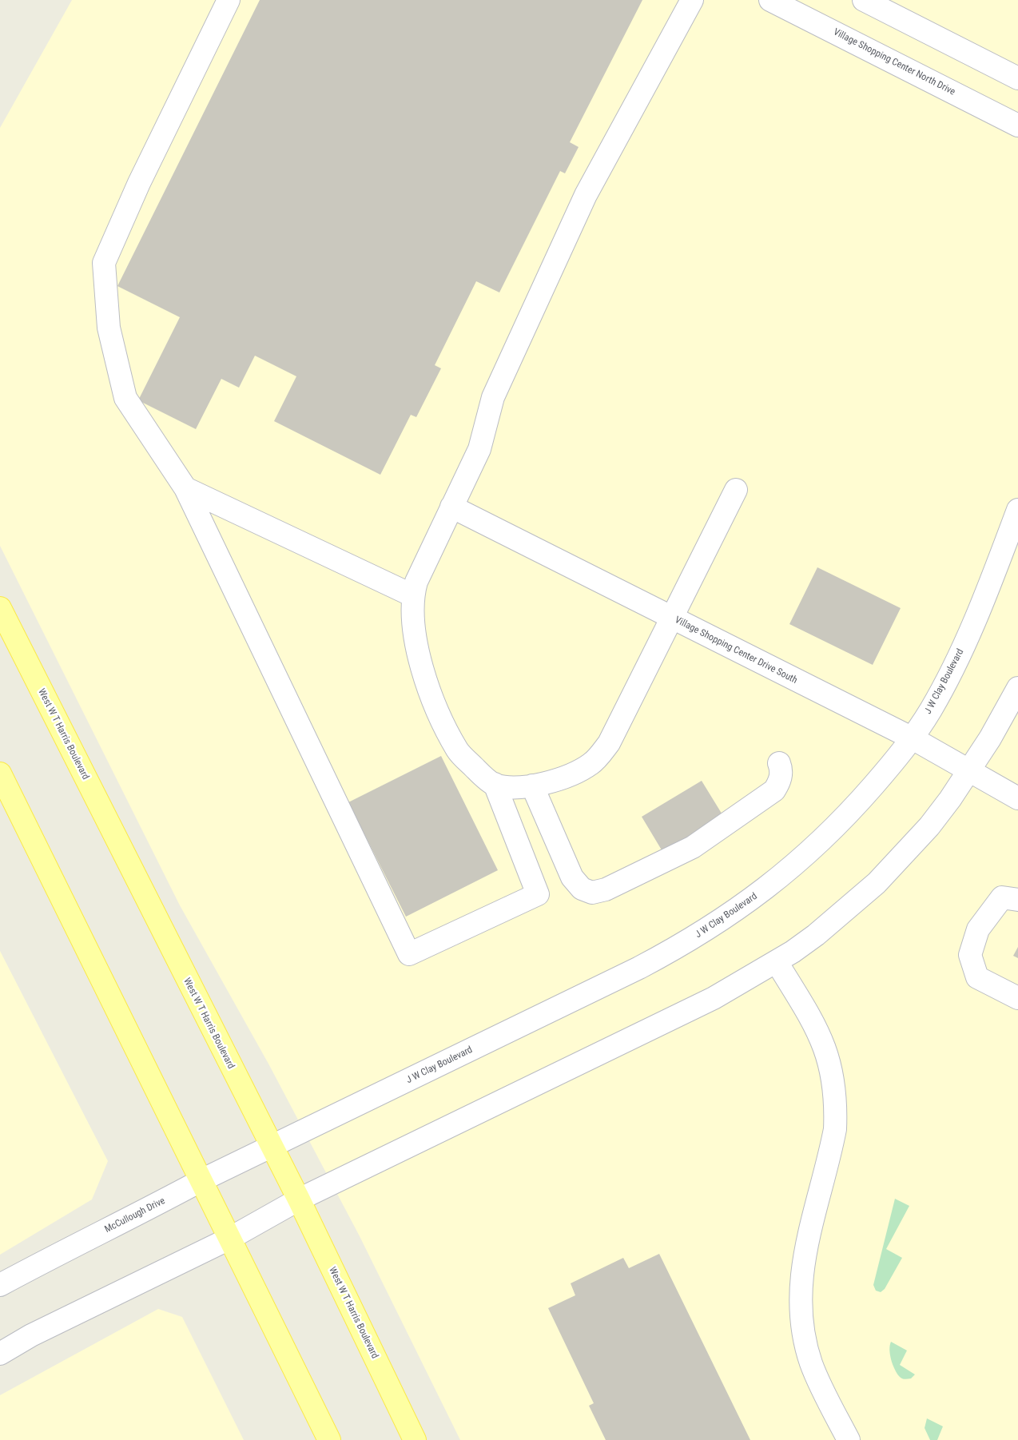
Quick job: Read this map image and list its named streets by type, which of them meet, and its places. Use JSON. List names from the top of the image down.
{
  "streets": {
    "main road": ["West W T Harris Boulevard"],
    "street": [
      "Village Shopping Center North Drive",
      "Village Shopping Center Drive South",
      "J W Clay Boulevard",
      "McCullough Drive"
    ]
  },
  "crossings": [
    ["Village Shopping Center Drive South", "J W Clay Boulevard"],
    ["J W Clay Boulevard", "West W T Harris Boulevard"],
    ["J W Clay Boulevard", "McCullough Drive"],
    ["West W T Harris Boulevard", "McCullough Drive"]
  ]
}
